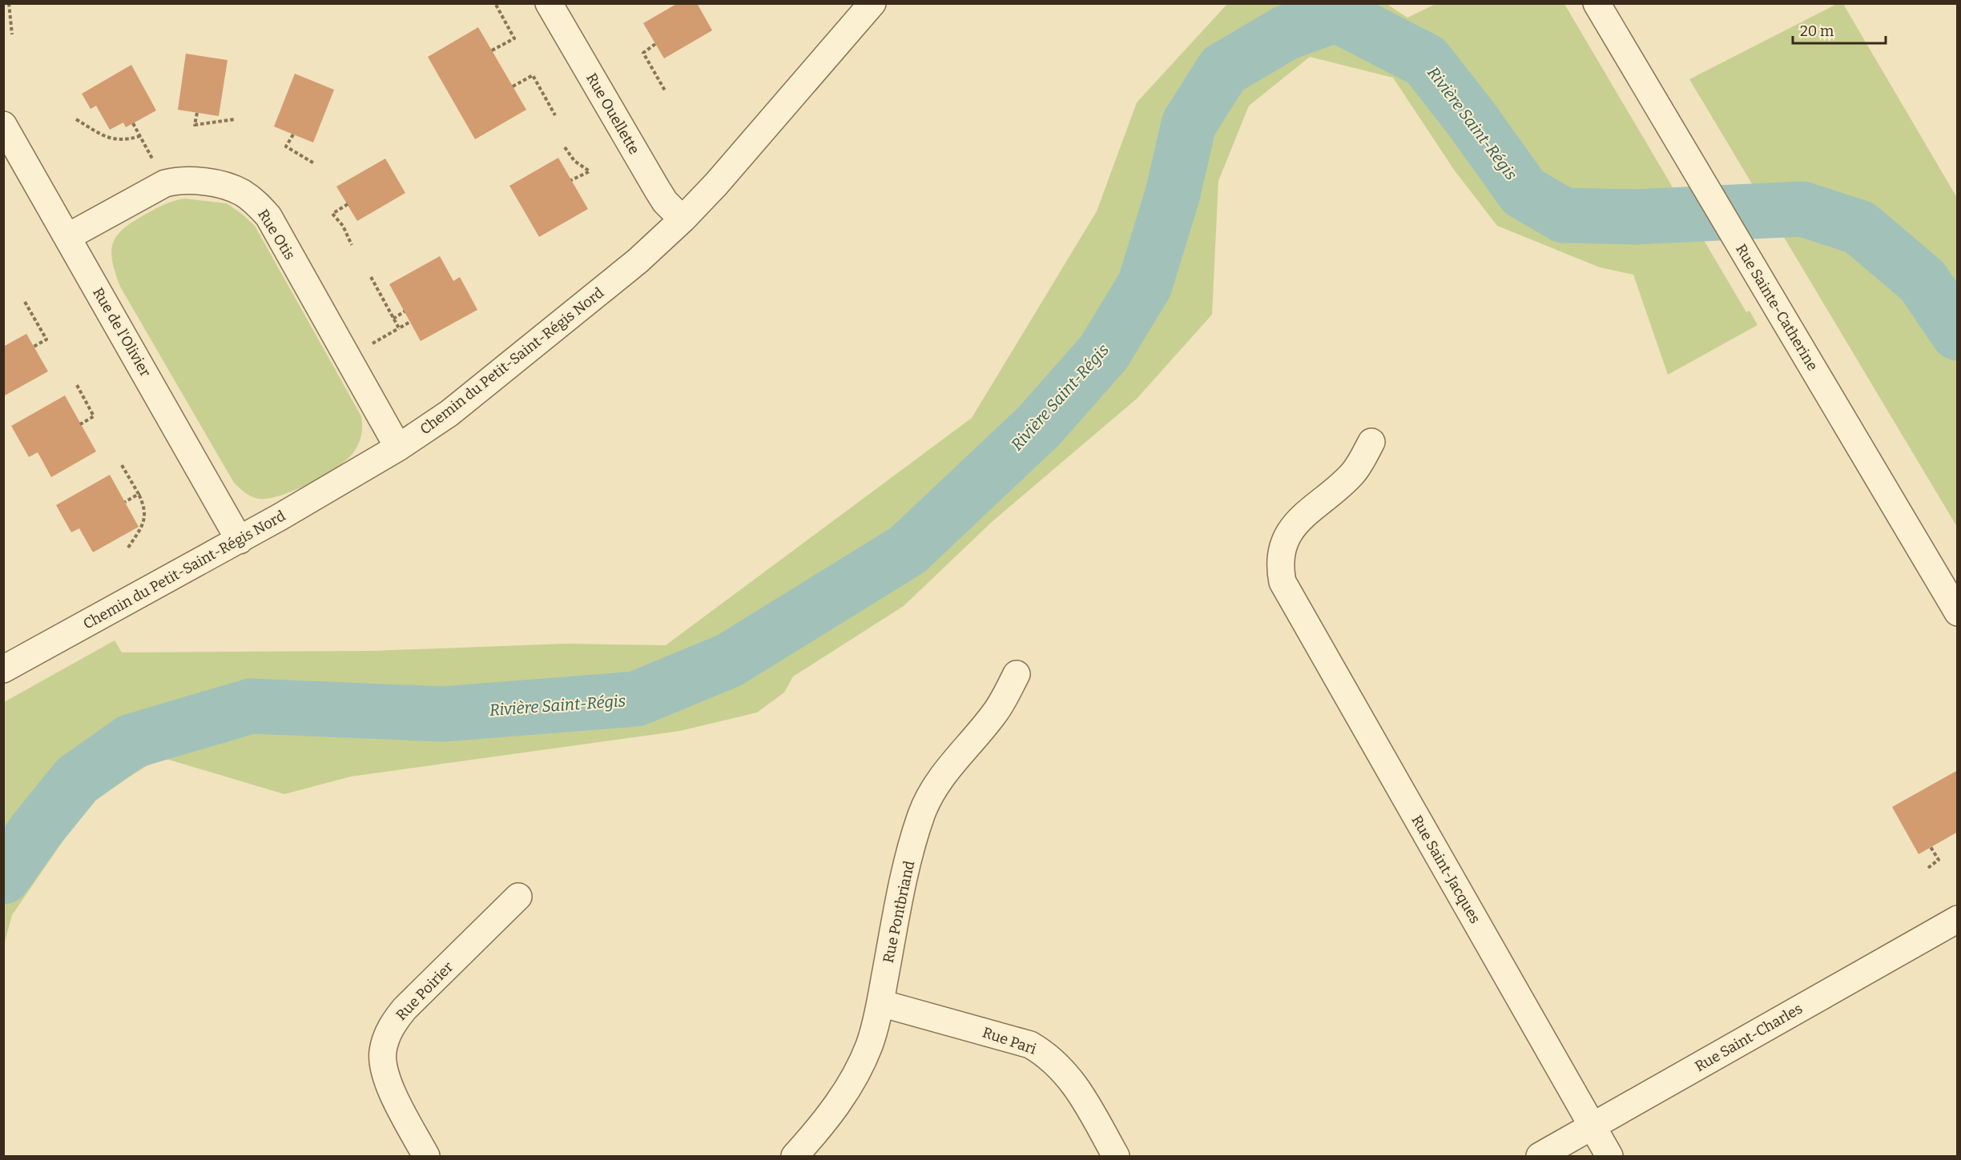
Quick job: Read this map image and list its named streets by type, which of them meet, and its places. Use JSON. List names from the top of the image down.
{
  "streets": {
    "street": [
      "Rue Ouellette",
      "Rue Otis",
      "Rue Sainte-Catherine",
      "Rue de l'Olivier",
      "Chemin du Petit-Saint-Régis Nord",
      "Rue Saint-Jacques",
      "Rue Pontbriand",
      "Rue Poirier",
      "Rue Saint-Charles",
      "Rue Pari"
    ]
  },
  "crossings": [
    ["Rue Ouellette", "Chemin du Petit-Saint-Régis Nord"],
    ["Rue Otis", "Rue de l'Olivier"],
    ["Rue Otis", "Chemin du Petit-Saint-Régis Nord"],
    ["Rue de l'Olivier", "Chemin du Petit-Saint-Régis Nord"],
    ["Rue Saint-Jacques", "Rue Saint-Charles"],
    ["Rue Pontbriand", "Rue Pari"]
  ],
  "water": ["Rivière Saint-Régis"],
  "scale_bar": "20 m"
}
